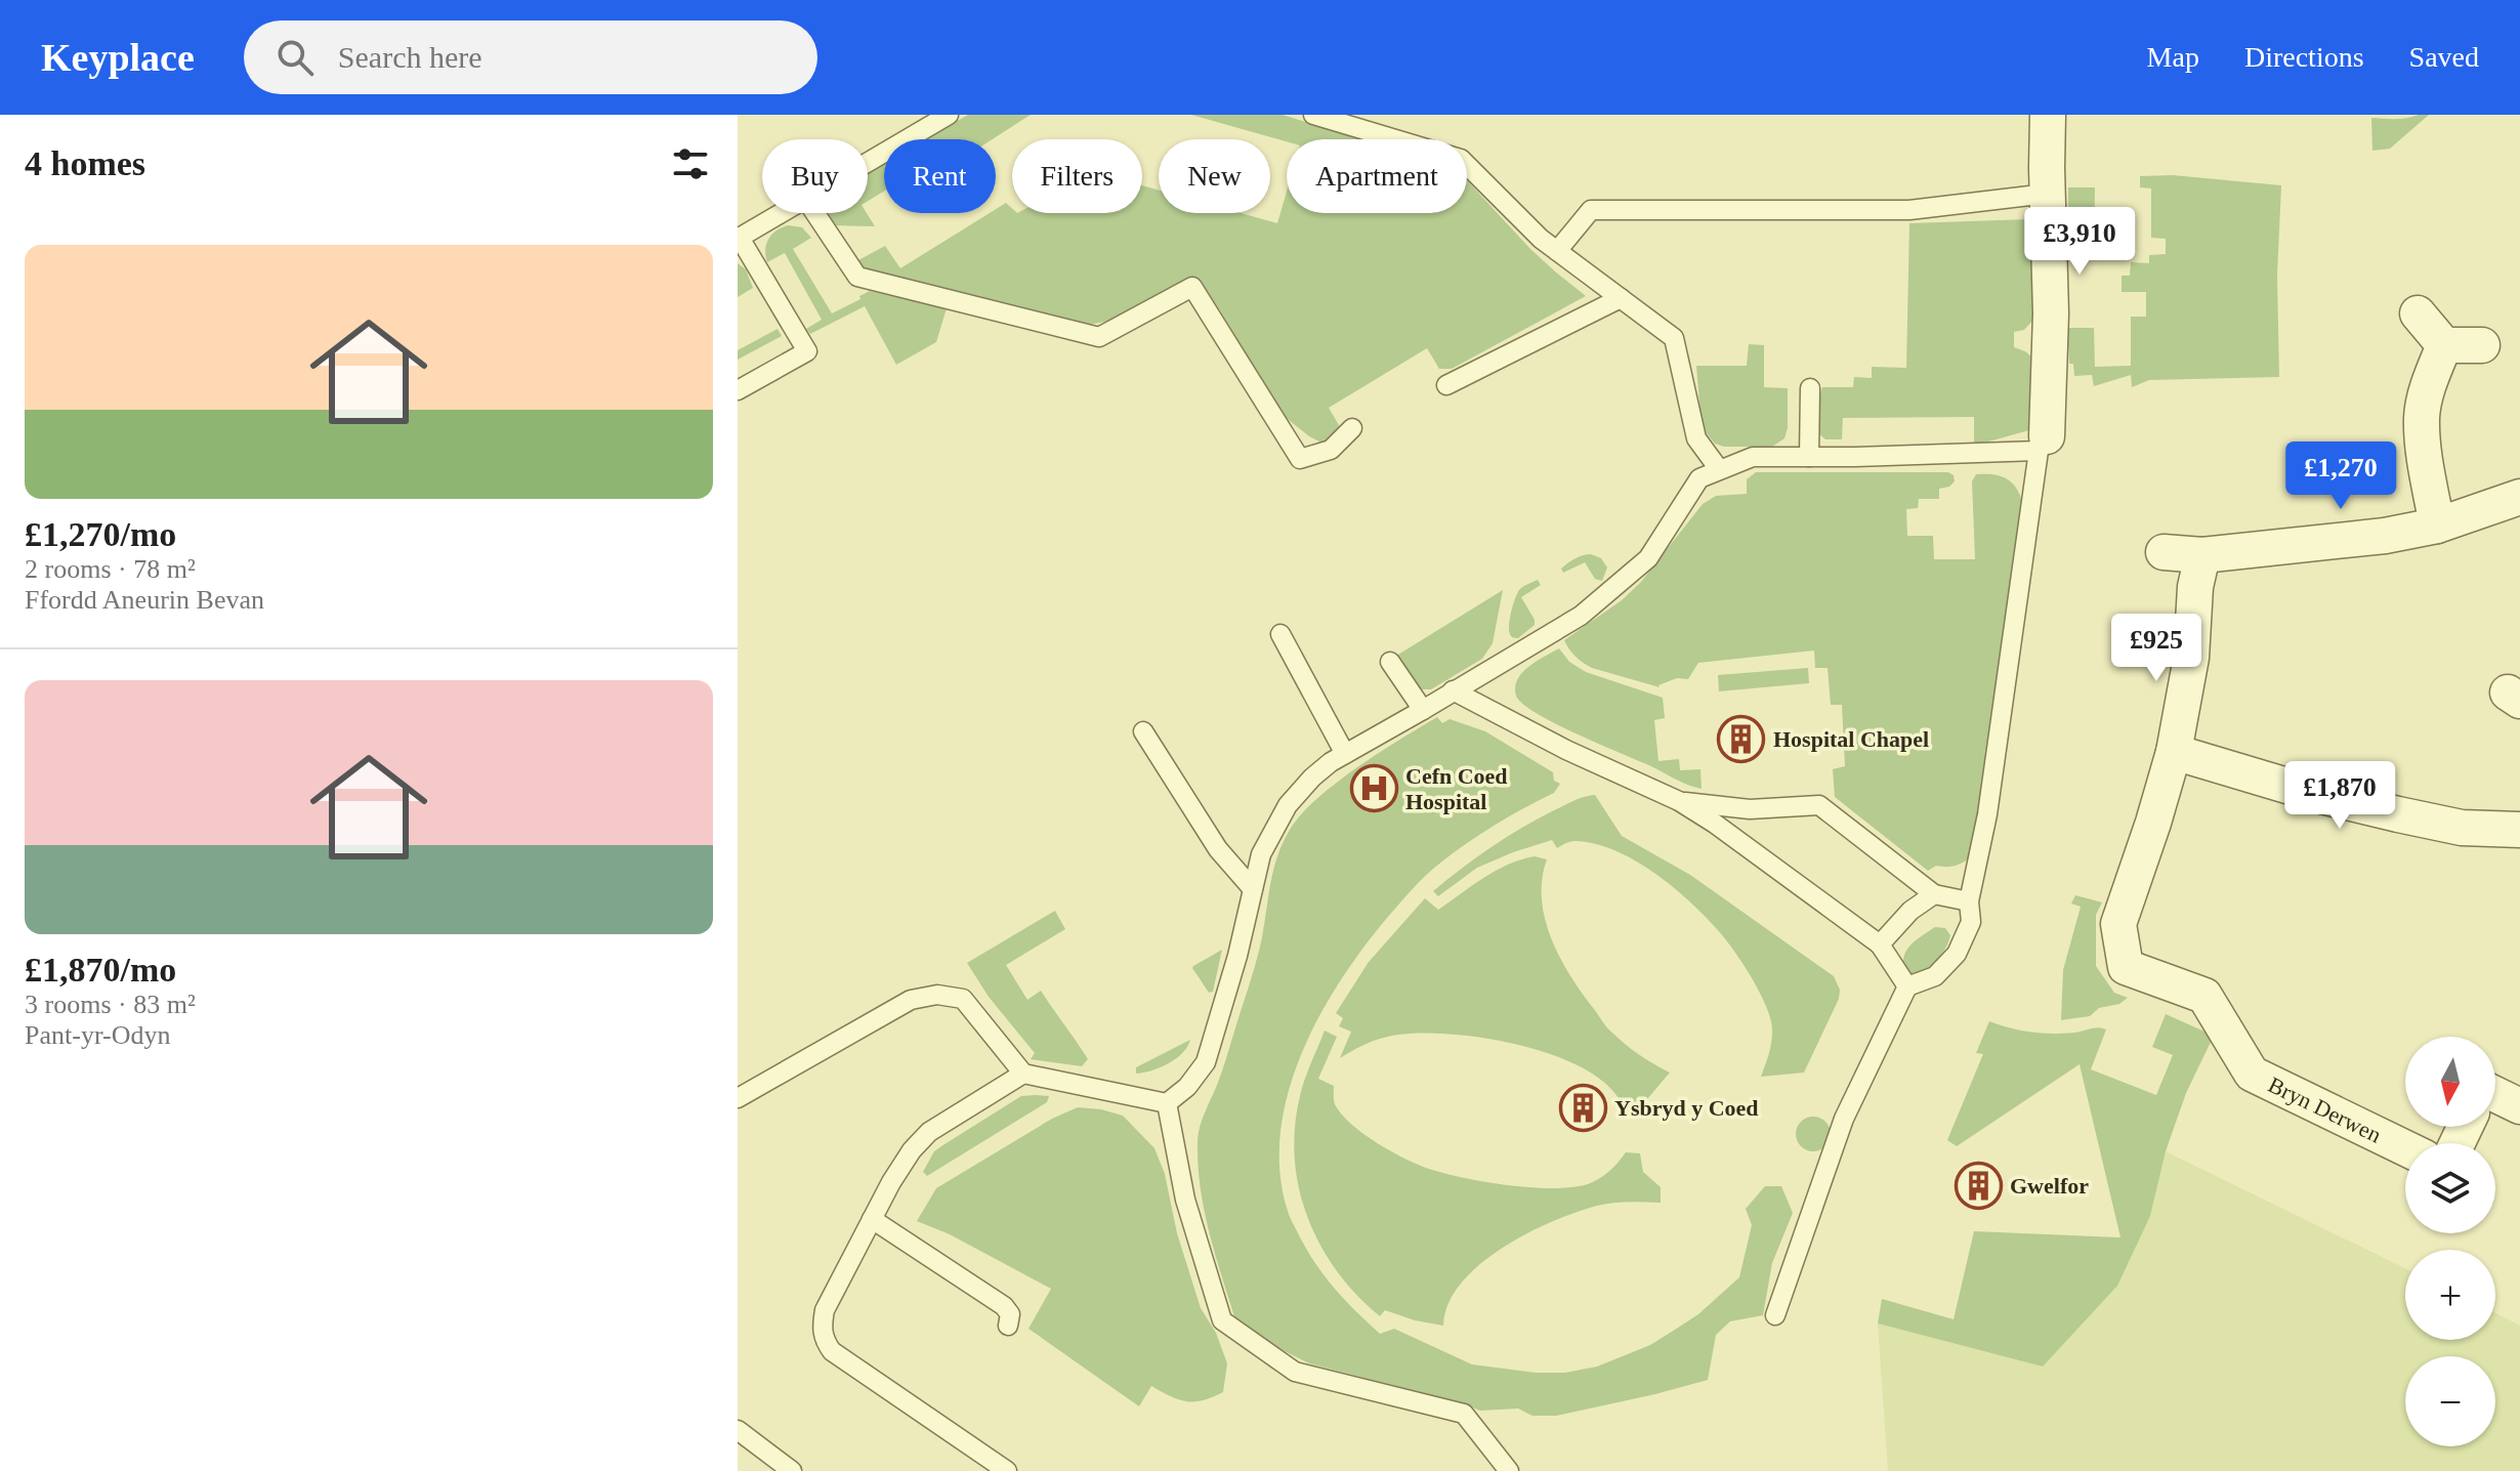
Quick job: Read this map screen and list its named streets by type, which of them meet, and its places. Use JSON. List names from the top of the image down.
{
  "streets": {
    "street": ["Bryn Derwen"]
  },
  "places": {
    "building": ["Hospital Chapel", "Ysbryd y Coed", "Gwelfor"],
    "hospital": ["Cefn Coed Hospital"]
  },
  "north": "bottom",
  "page": {
    "header": "Keyplace",
    "search": "Search here",
    "nav": ["Map", "Directions", "Saved"],
    "heading": "4 homes",
    "chip": [
      "Buy",
      "Rent",
      "Filters",
      "New",
      "Apartment"
    ],
    "price": [
      "£3,910",
      "£1,270",
      "£925",
      "£1,870"
    ],
    "list": [
      {
        "name": "£1,270/mo",
        "note": "2 rooms · 78 m² · Ffordd Aneurin Bevan"
      },
      {
        "name": "£1,870/mo",
        "note": "3 rooms · 83 m² · Pant-yr-Odyn"
      }
    ],
    "map_buttons": ["+", "−"]
  }
}
